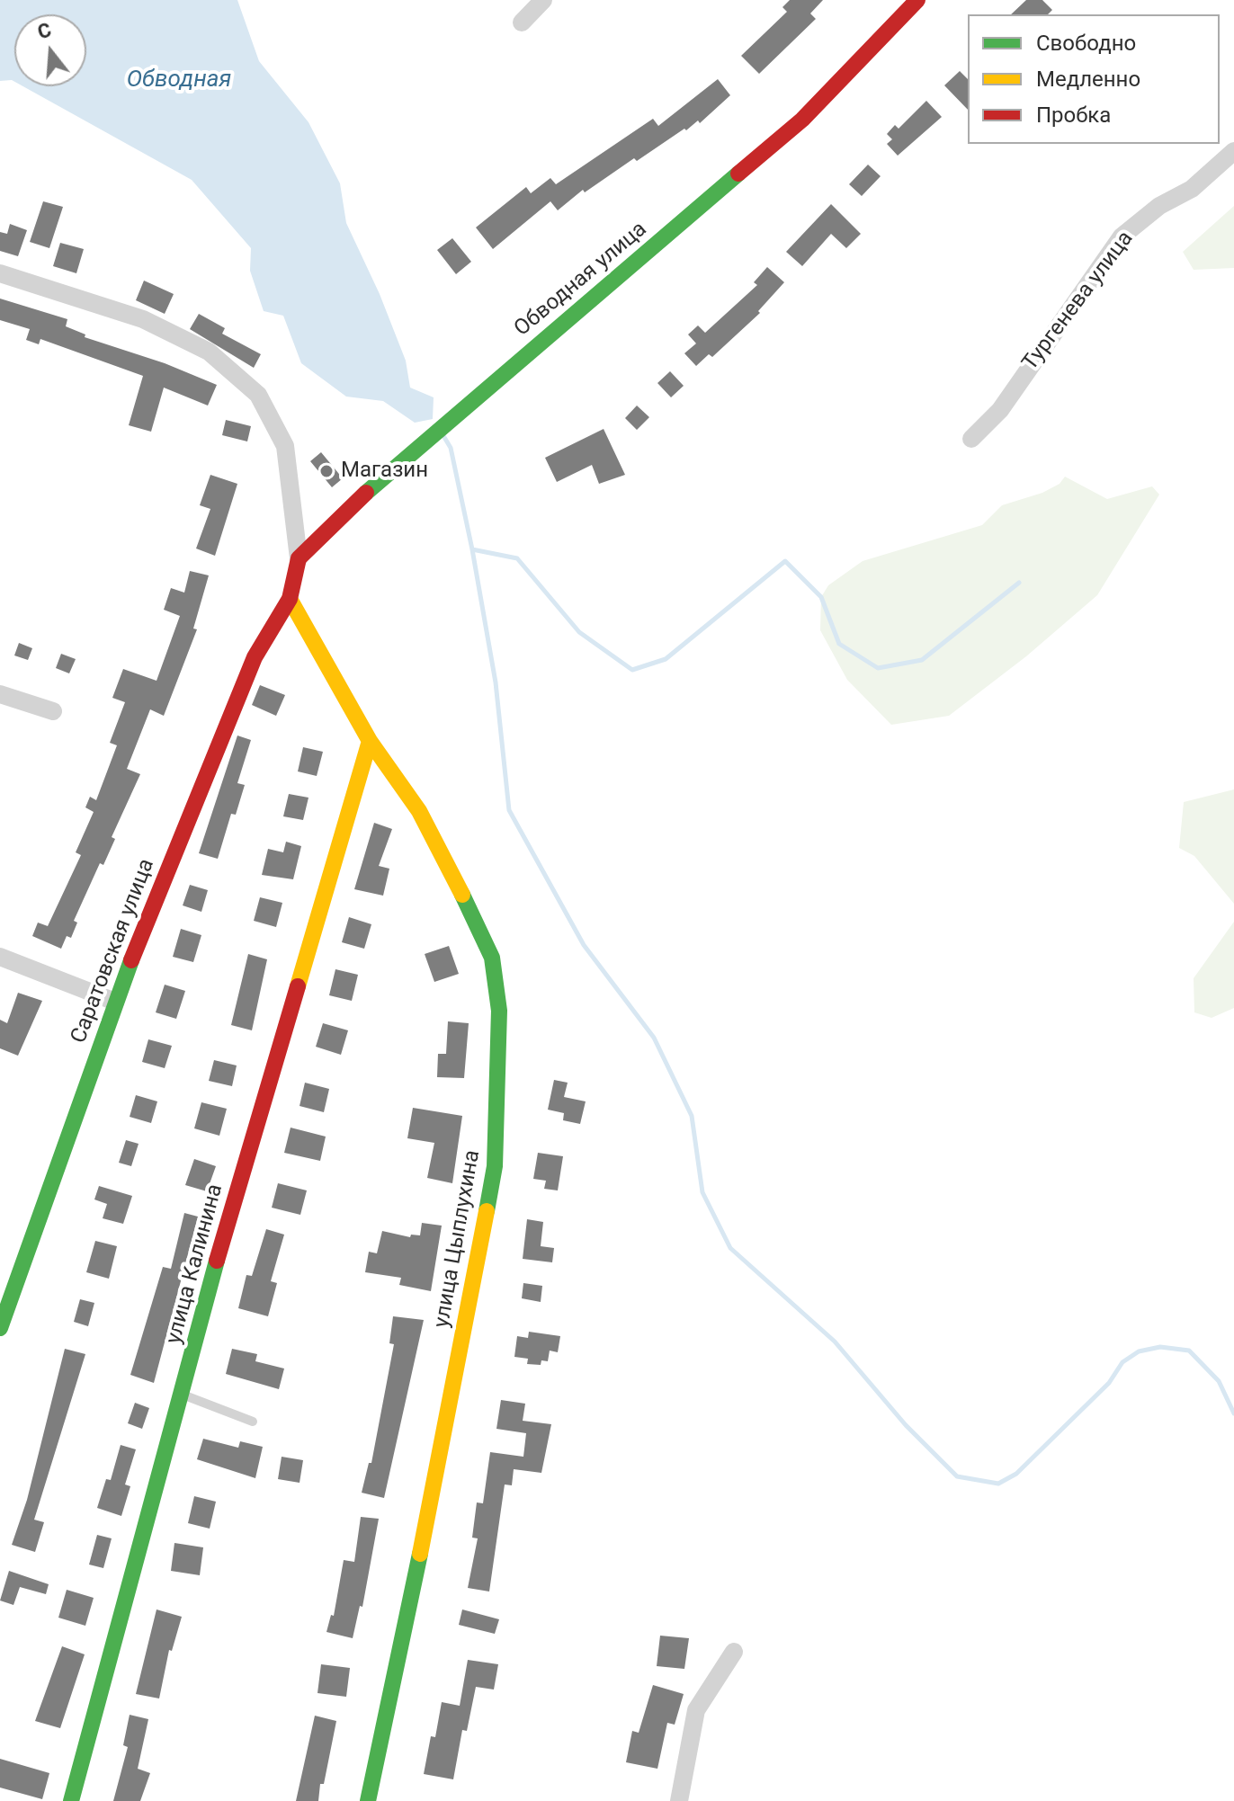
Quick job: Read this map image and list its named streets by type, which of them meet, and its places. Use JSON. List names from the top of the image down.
{
  "streets": {
    "street": [
      "Обводная улица",
      "Тургенева улица",
      "Саратовская улица",
      "улица Цыплухина",
      "улица Калинина"
    ]
  },
  "crossings": [
    ["Саратовская улица", "улица Цыплухина"],
    ["улица Цыплухина", "улица Калинина"]
  ],
  "water": ["Обводная"],
  "places": ["Магазин"],
  "legend": ["Свободно", "Медленно", "Пробка"],
  "north": "top"
}
